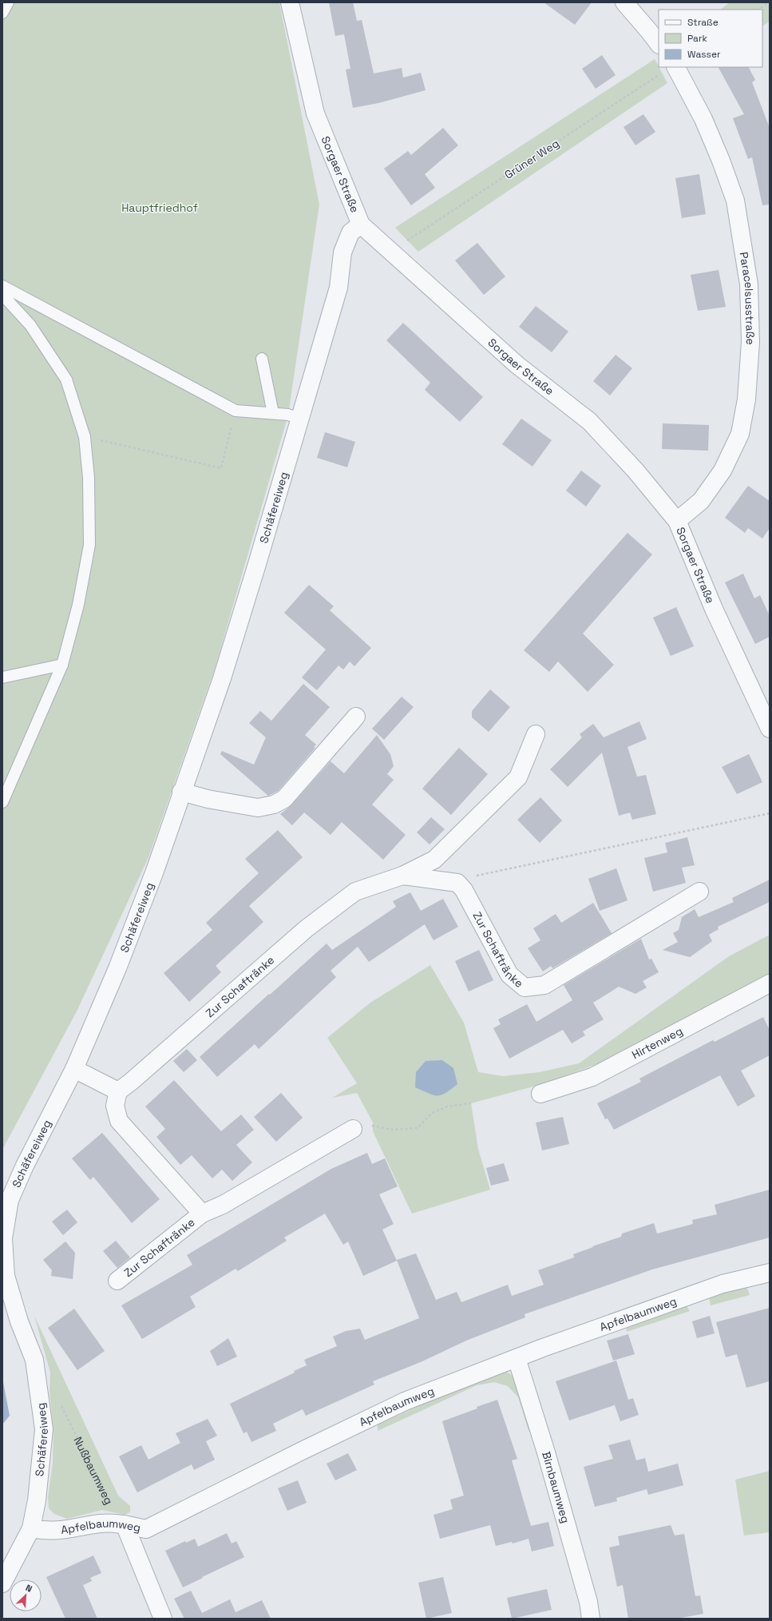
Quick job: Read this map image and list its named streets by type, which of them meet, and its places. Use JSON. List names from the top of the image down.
{
  "streets": {
    "street": [
      "Sorgaer Straße",
      "Paracelsusstraße",
      "Schäfereiweg",
      "Zur Schaftränke",
      "Hirtenweg",
      "Apfelbaumweg",
      "Birnbaumweg"
    ],
    "path": ["Grüner Weg", "Nußbaumweg"]
  },
  "crossings": [
    ["Grüner Weg", "Sorgaer Straße"],
    ["Grüner Weg", "Paracelsusstraße"],
    ["Sorgaer Straße", "Paracelsusstraße"],
    ["Sorgaer Straße", "Schäfereiweg"],
    ["Schäfereiweg", "Apfelbaumweg"],
    ["Apfelbaumweg", "Nußbaumweg"],
    ["Apfelbaumweg", "Birnbaumweg"]
  ],
  "parks": ["Hauptfriedhof"],
  "legend": ["Straße", "Park", "Wasser"],
  "north": "top right"
}
